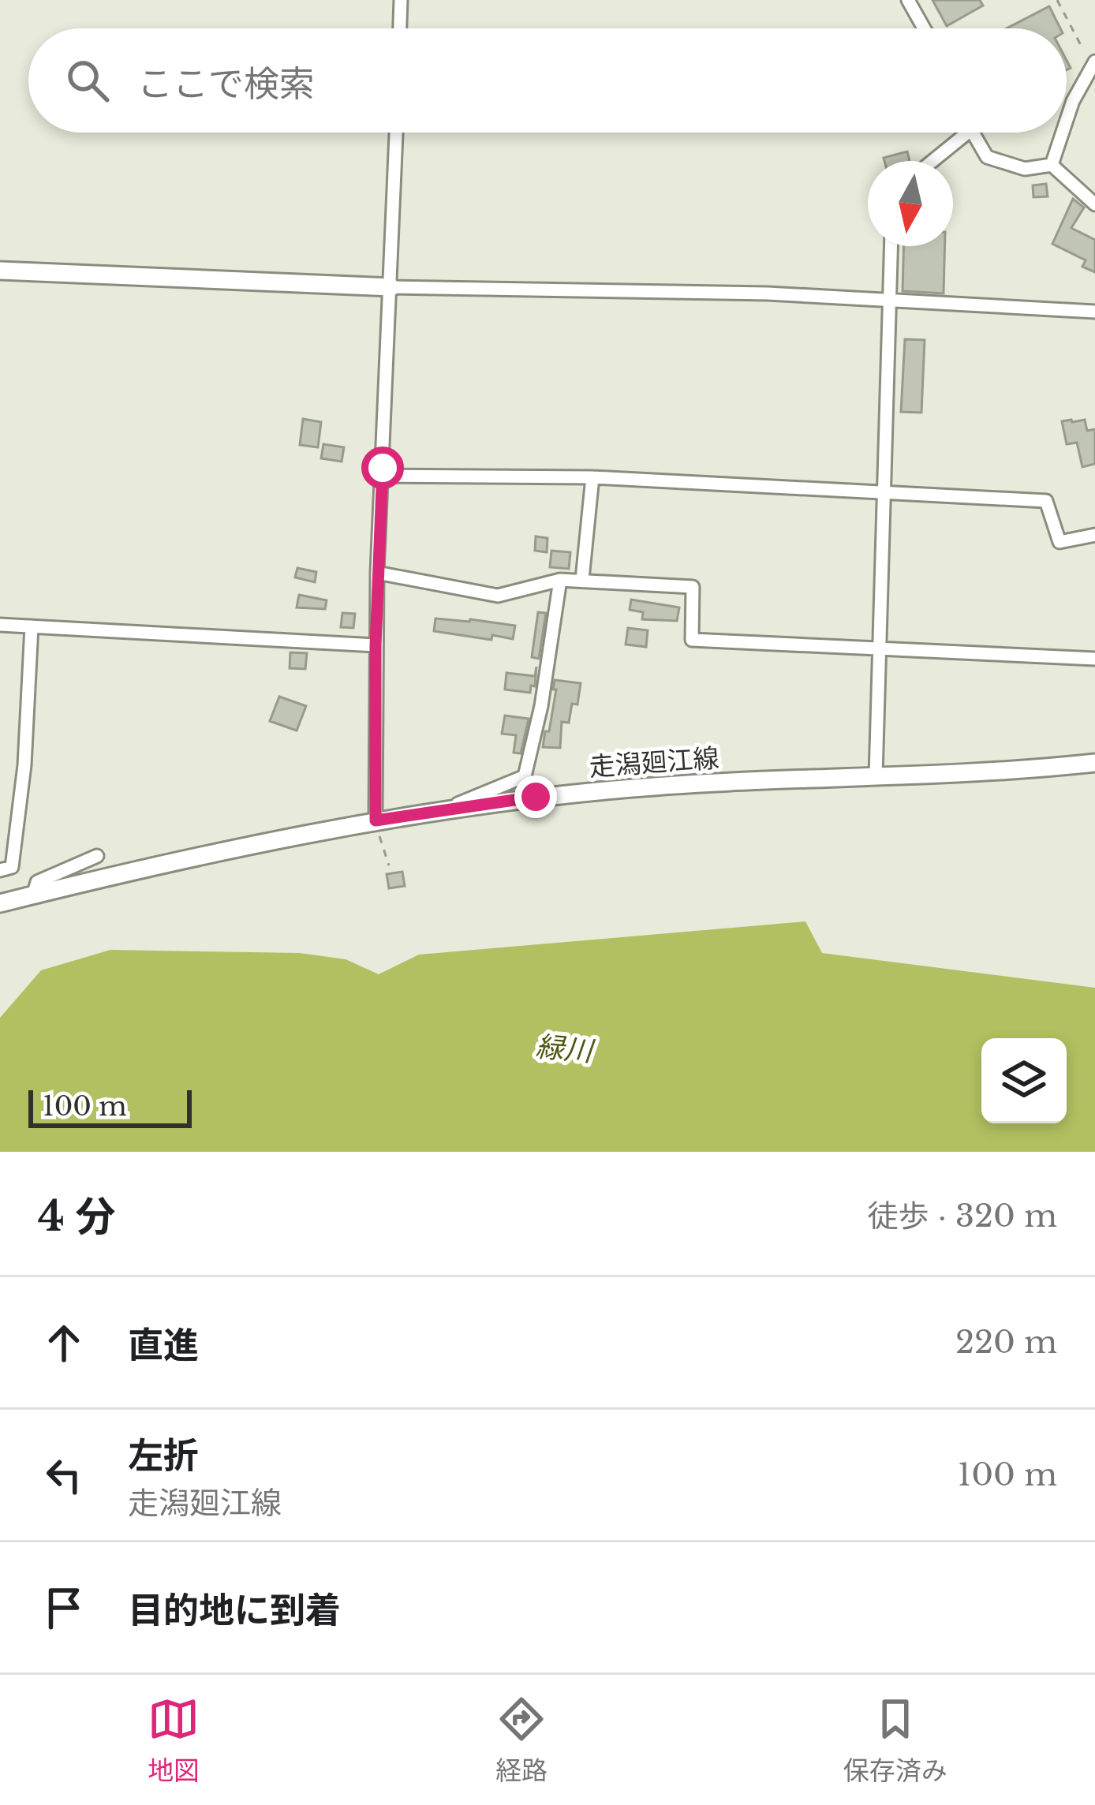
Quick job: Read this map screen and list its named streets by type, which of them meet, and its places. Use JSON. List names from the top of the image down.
{
  "streets": {
    "main road": ["走潟廻江線"]
  },
  "water": ["緑川"],
  "scale_bar": "100 m",
  "north": "bottom",
  "page": {
    "search": "ここで検索",
    "scale": "100 m",
    "heading": ["4 分", "徒歩 · 320 m"],
    "list": [
      ["直進", "220 m"],
      ["左折", "走潟廻江線", "100 m"],
      "目的地に到着"
    ],
    "nav": ["地図", "経路", "保存済み"]
  }
}
